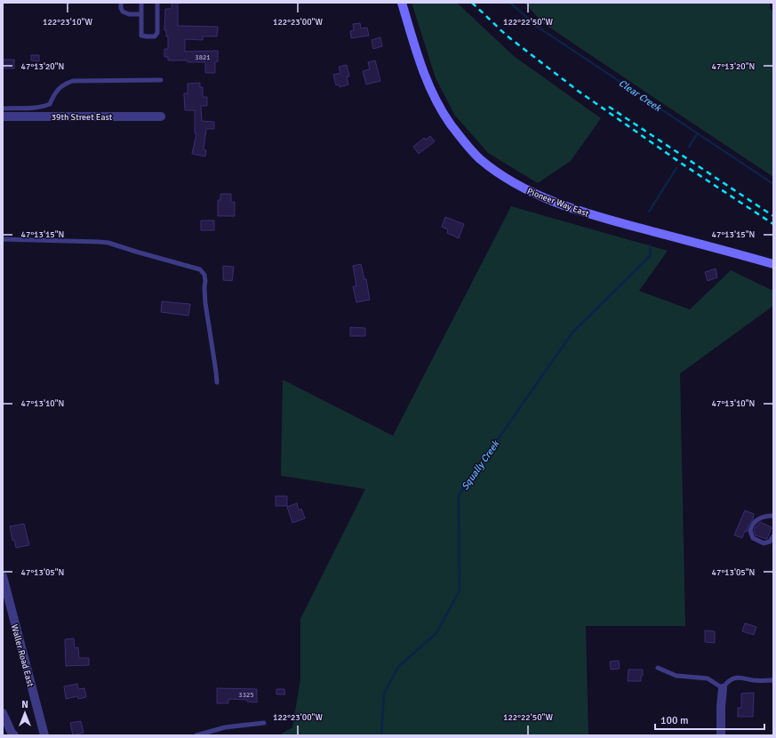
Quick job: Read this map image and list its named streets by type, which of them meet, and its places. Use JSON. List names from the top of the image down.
{
  "streets": {
    "main road": ["Pioneer Way East"],
    "street": ["39th Street East", "Waller Road East"]
  },
  "water": ["Clear Creek", "Squally Creek"],
  "house_numbers": ["3821", "3325"],
  "scale_bar": "100 m",
  "north": "top",
  "coordinates": [
    "122°23'10\"W",
    "122°23'00\"W",
    "122°22'50\"W",
    "47°13'20\"N",
    "47°13'15\"N",
    "47°13'10\"N",
    "47°13'05\"N"
  ]
}
